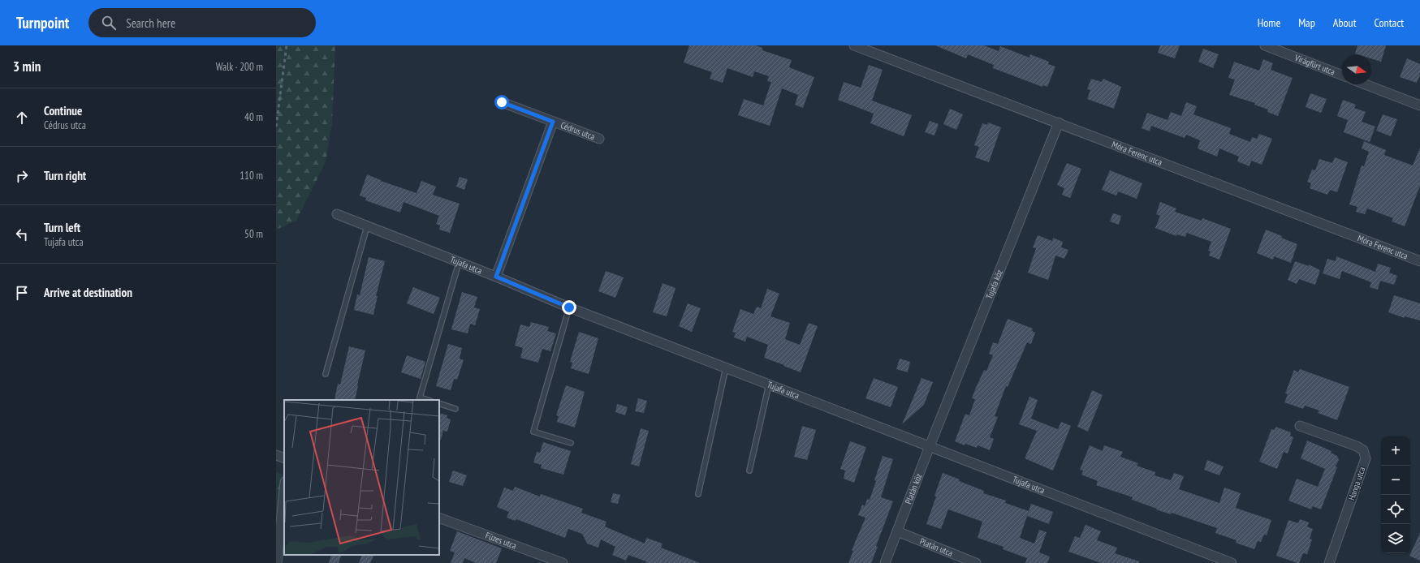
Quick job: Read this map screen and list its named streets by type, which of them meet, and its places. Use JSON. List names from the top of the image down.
{
  "streets": {
    "street": [
      "Virágfürt utca",
      "Cédrus utca",
      "Móra Ferenc utca",
      "Tujafa utca",
      "Tujafa köz",
      "Hanga utca",
      "Platán köz",
      "Füzes utca",
      "Platán utca"
    ]
  },
  "crossings": [
    ["Móra Ferenc utca", "Tujafa köz"],
    ["Tujafa utca", "Tujafa köz"],
    ["Tujafa utca", "Platán köz"],
    ["Tujafa köz", "Platán köz"],
    ["Platán köz", "Platán utca"]
  ],
  "north": "right",
  "page": {
    "header": "Turnpoint",
    "search": "Search here",
    "nav": [
      "Home",
      "Map",
      "About",
      "Contact"
    ],
    "heading": ["3 min", "Walk · 200 m"],
    "list": [
      ["Continue", "Cédrus utca", "40 m"],
      ["Turn right", "110 m"],
      ["Turn left", "Tujafa utca", "50 m"],
      "Arrive at destination"
    ],
    "map_buttons": ["+", "−"]
  }
}
